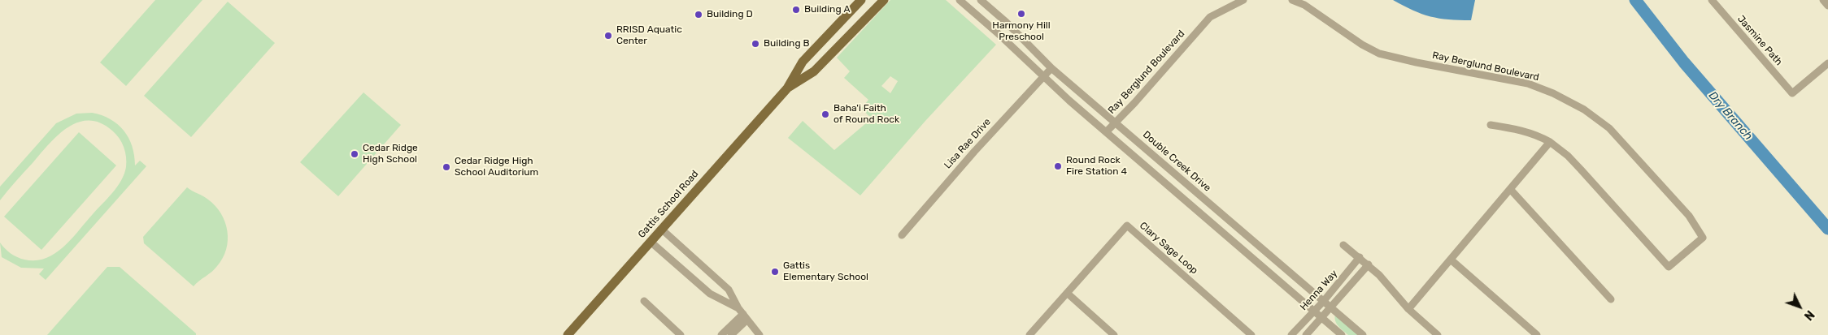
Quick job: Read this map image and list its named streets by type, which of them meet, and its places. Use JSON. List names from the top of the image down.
{
  "streets": {
    "main road": ["Gattis School Road"],
    "street": [
      "Jasmine Path",
      "Ray Berglund Boulevard",
      "Lisa Rae Drive",
      "Double Creek Drive",
      "Clary Sage Loop",
      "Henna Way"
    ]
  },
  "crossings": [
    ["Ray Berglund Boulevard", "Double Creek Drive"],
    ["Lisa Rae Drive", "Double Creek Drive"],
    ["Double Creek Drive", "Henna Way"]
  ],
  "water": ["Dry Branch"],
  "places": [
    "Building A",
    "Harmony Hill Preschool",
    "Building D",
    "RRISD Aquatic Center",
    "Building B",
    "Baha'i Faith of Round Rock",
    "Cedar Ridge High School",
    "Round Rock Fire Station 4",
    "Cedar Ridge High School Auditorium",
    "Gattis Elementary School"
  ],
  "north": "bottom right"
}
